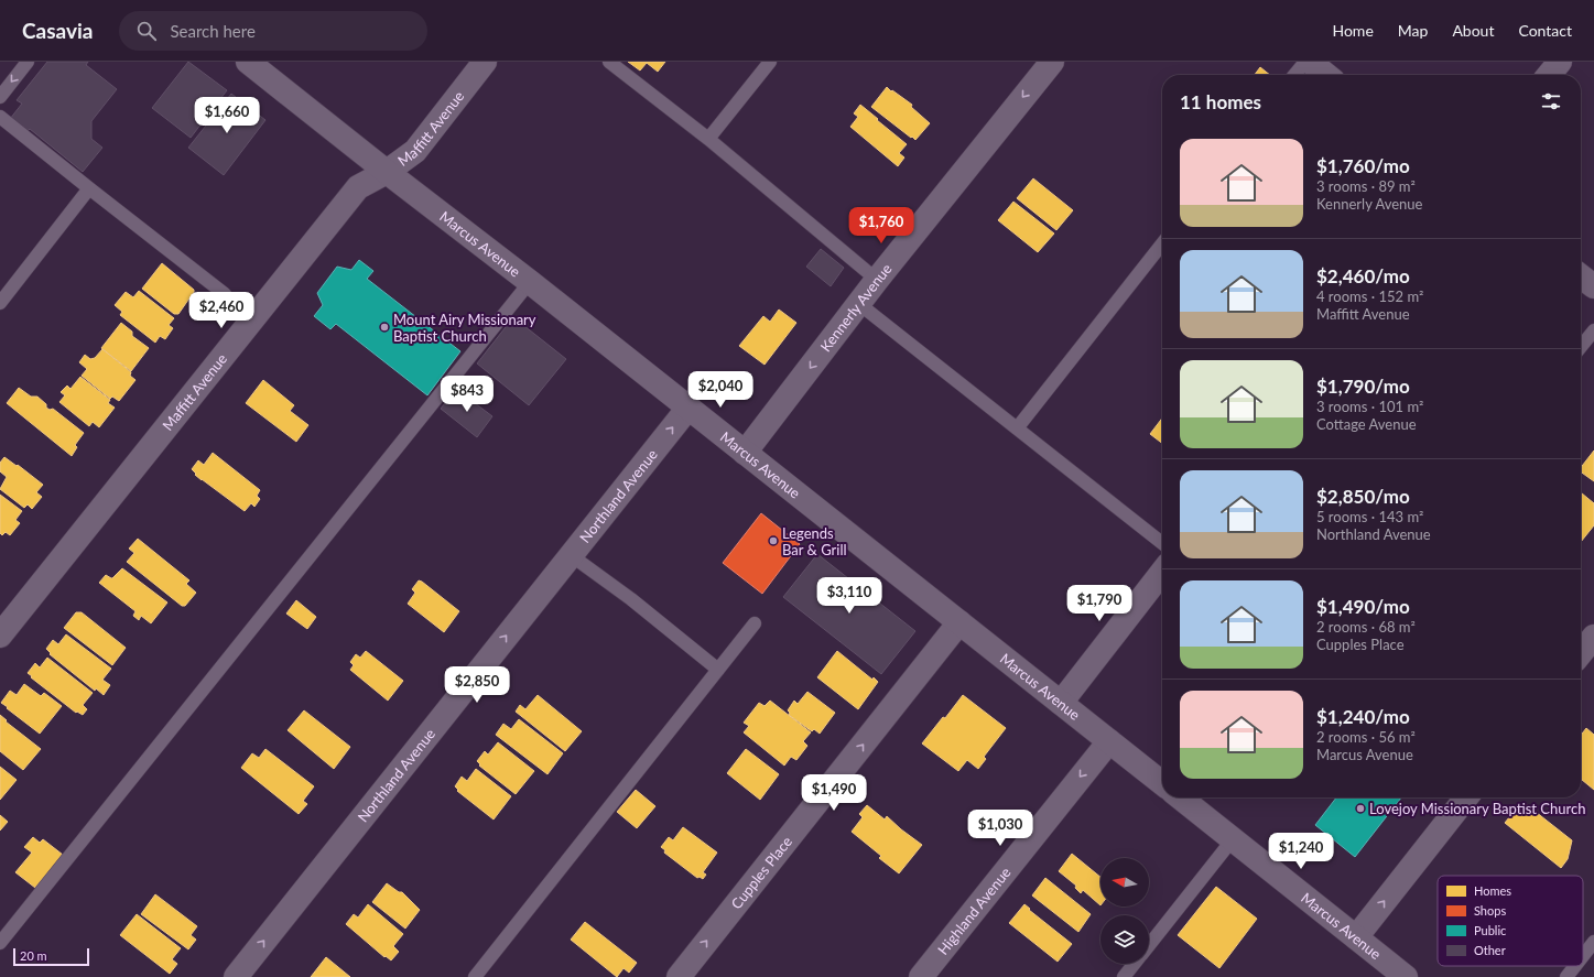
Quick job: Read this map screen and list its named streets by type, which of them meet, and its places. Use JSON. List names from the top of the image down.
{
  "streets": {
    "street": [
      "Maffitt Avenue",
      "Marcus Avenue",
      "Kennerly Avenue",
      "Northland Avenue",
      "Cupples Place",
      "Highland Avenue"
    ]
  },
  "crossings": [
    ["Maffitt Avenue", "Marcus Avenue"],
    ["Marcus Avenue", "Kennerly Avenue"],
    ["Marcus Avenue", "Northland Avenue"],
    ["Marcus Avenue", "Cupples Place"],
    ["Marcus Avenue", "Highland Avenue"]
  ],
  "one_way": [
    "Kennerly Avenue",
    "Northland Avenue",
    "Cupples Place",
    "Highland Avenue"
  ],
  "places": ["Mount Airy Missionary Baptist Church", "Legends Bar & Grill", "Lovejoy Missionary Baptist Church"],
  "legend": [
    "Homes",
    "Shops",
    "Public",
    "Other"
  ],
  "scale_bar": "20 m",
  "north": "left",
  "page": {
    "header": "Casavia",
    "search": "Search here",
    "nav": [
      "Home",
      "Map",
      "About",
      "Contact"
    ],
    "heading": "11 homes",
    "price": [
      "$1,660",
      "$1,760",
      "$2,460",
      "$2,040",
      "$843",
      "$3,110",
      "$1,790",
      "$2,850",
      "$1,490",
      "$1,030",
      "$1,240"
    ],
    "list": [
      {
        "name": "$1,760/mo",
        "note": "3 rooms · 89 m² · Kennerly Avenue"
      },
      {
        "name": "$2,460/mo",
        "note": "4 rooms · 152 m² · Maffitt Avenue"
      },
      {
        "name": "$1,790/mo",
        "note": "3 rooms · 101 m² · Cottage Avenue"
      },
      {
        "name": "$2,850/mo",
        "note": "5 rooms · 143 m² · Northland Avenue"
      },
      {
        "name": "$1,490/mo",
        "note": "2 rooms · 68 m² · Cupples Place"
      },
      {
        "name": "$1,240/mo",
        "note": "2 rooms · 56 m² · Marcus Avenue"
      }
    ],
    "scale": "20 m"
  }
}
